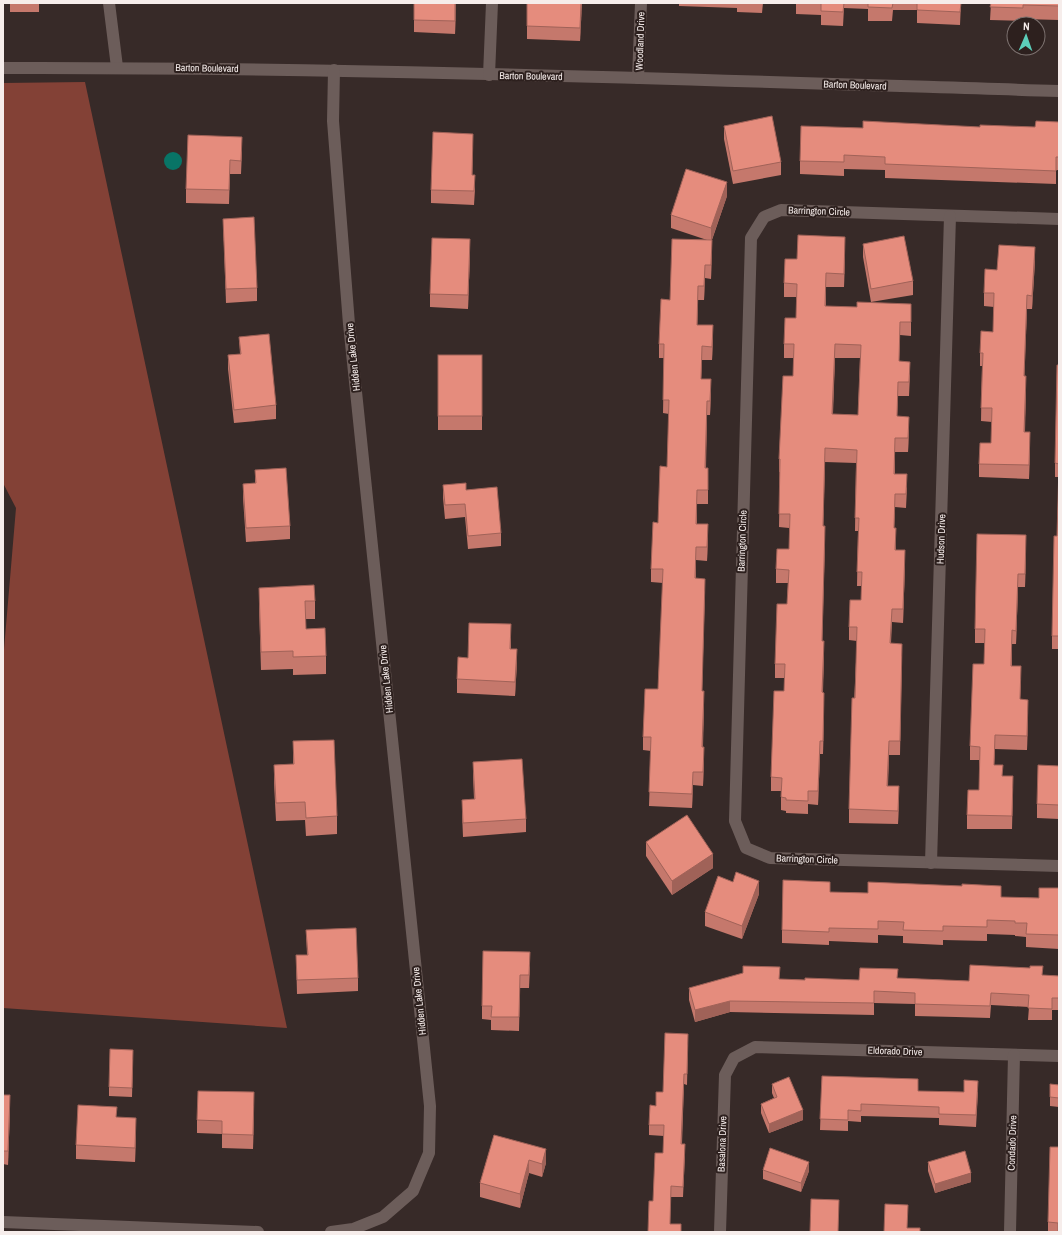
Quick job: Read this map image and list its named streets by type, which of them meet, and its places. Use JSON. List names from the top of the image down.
{
  "streets": {
    "street": [
      "Woodland Drive",
      "Barton Boulevard",
      "Barrington Circle",
      "Hidden Lake Drive",
      "Hudson Drive",
      "Eldorado Drive",
      "Condado Drive",
      "Basalona Drive"
    ]
  },
  "crossings": [
    ["Woodland Drive", "Barton Boulevard"],
    ["Barton Boulevard", "Hidden Lake Drive"],
    ["Barrington Circle", "Hudson Drive"],
    ["Eldorado Drive", "Condado Drive"],
    ["Eldorado Drive", "Basalona Drive"]
  ],
  "north": "top"
}
